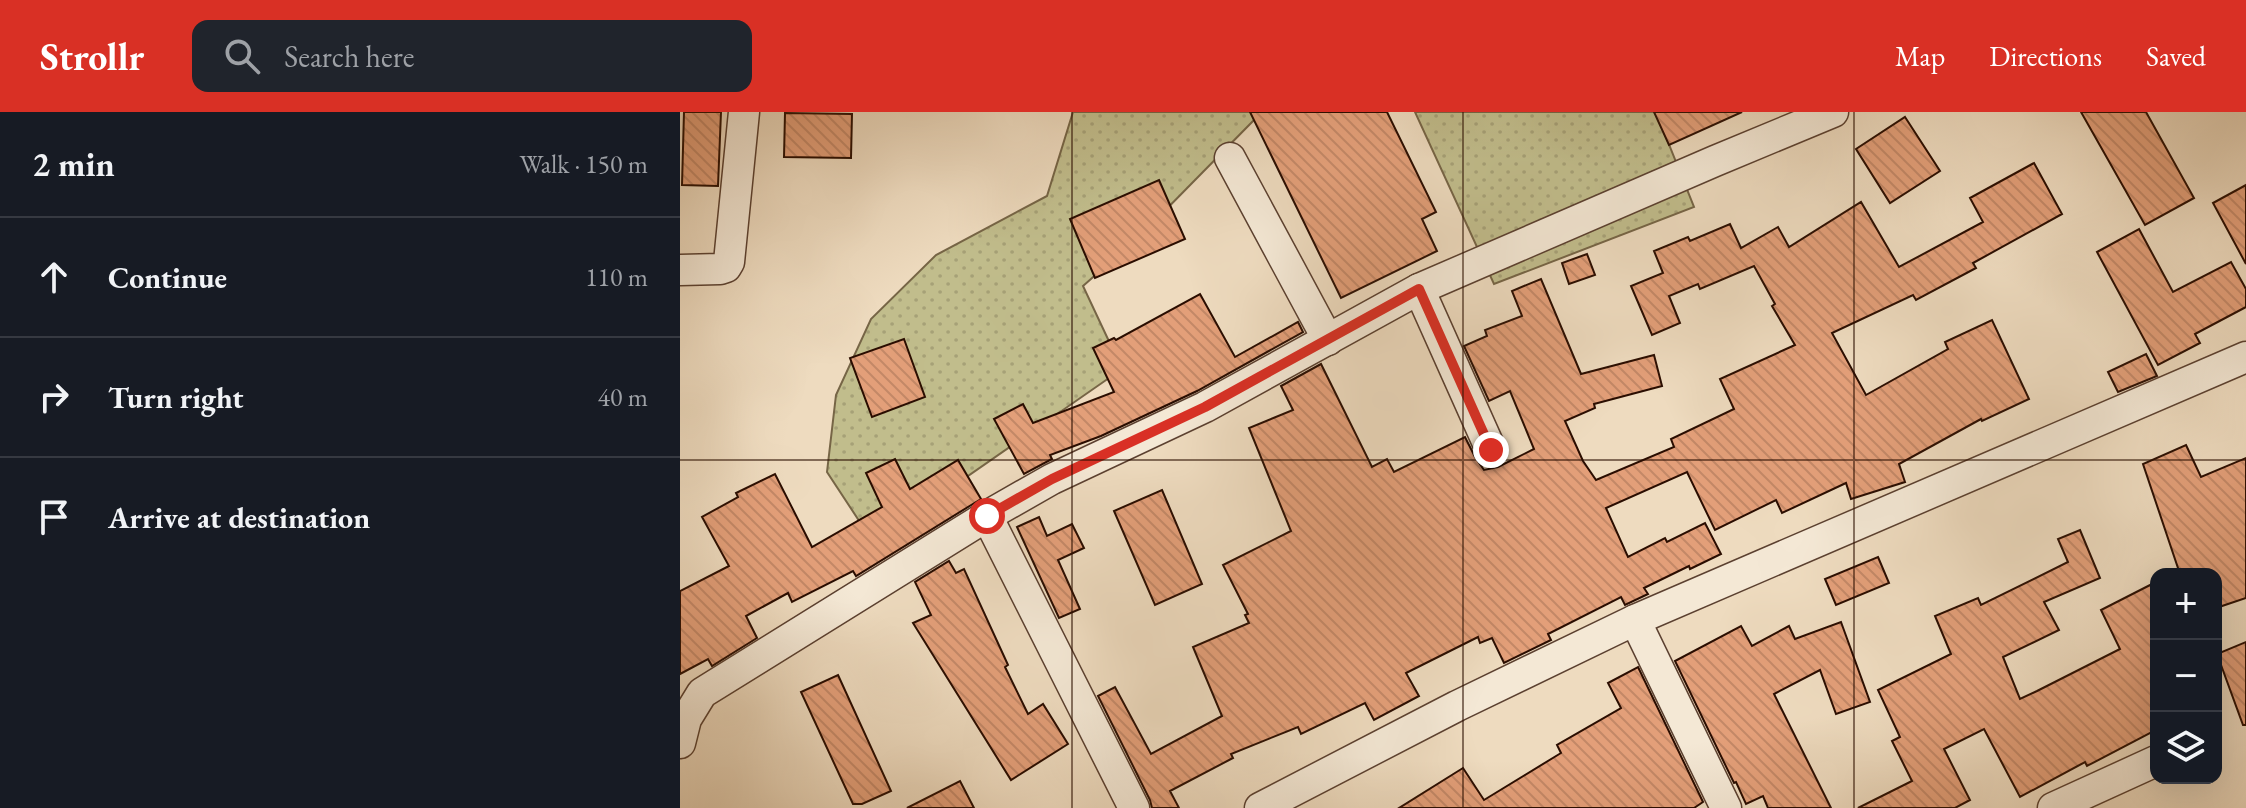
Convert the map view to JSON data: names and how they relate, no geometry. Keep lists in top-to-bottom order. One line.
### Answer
{"page":{"header":"Strollr","search":"Search here","nav":["Map","Directions","Saved"],"heading":["2 min","Walk · 150 m"],"list":[["Continue","110 m"],["Turn right","40 m"],"Arrive at destination"],"map_buttons":["+","−"]}}
